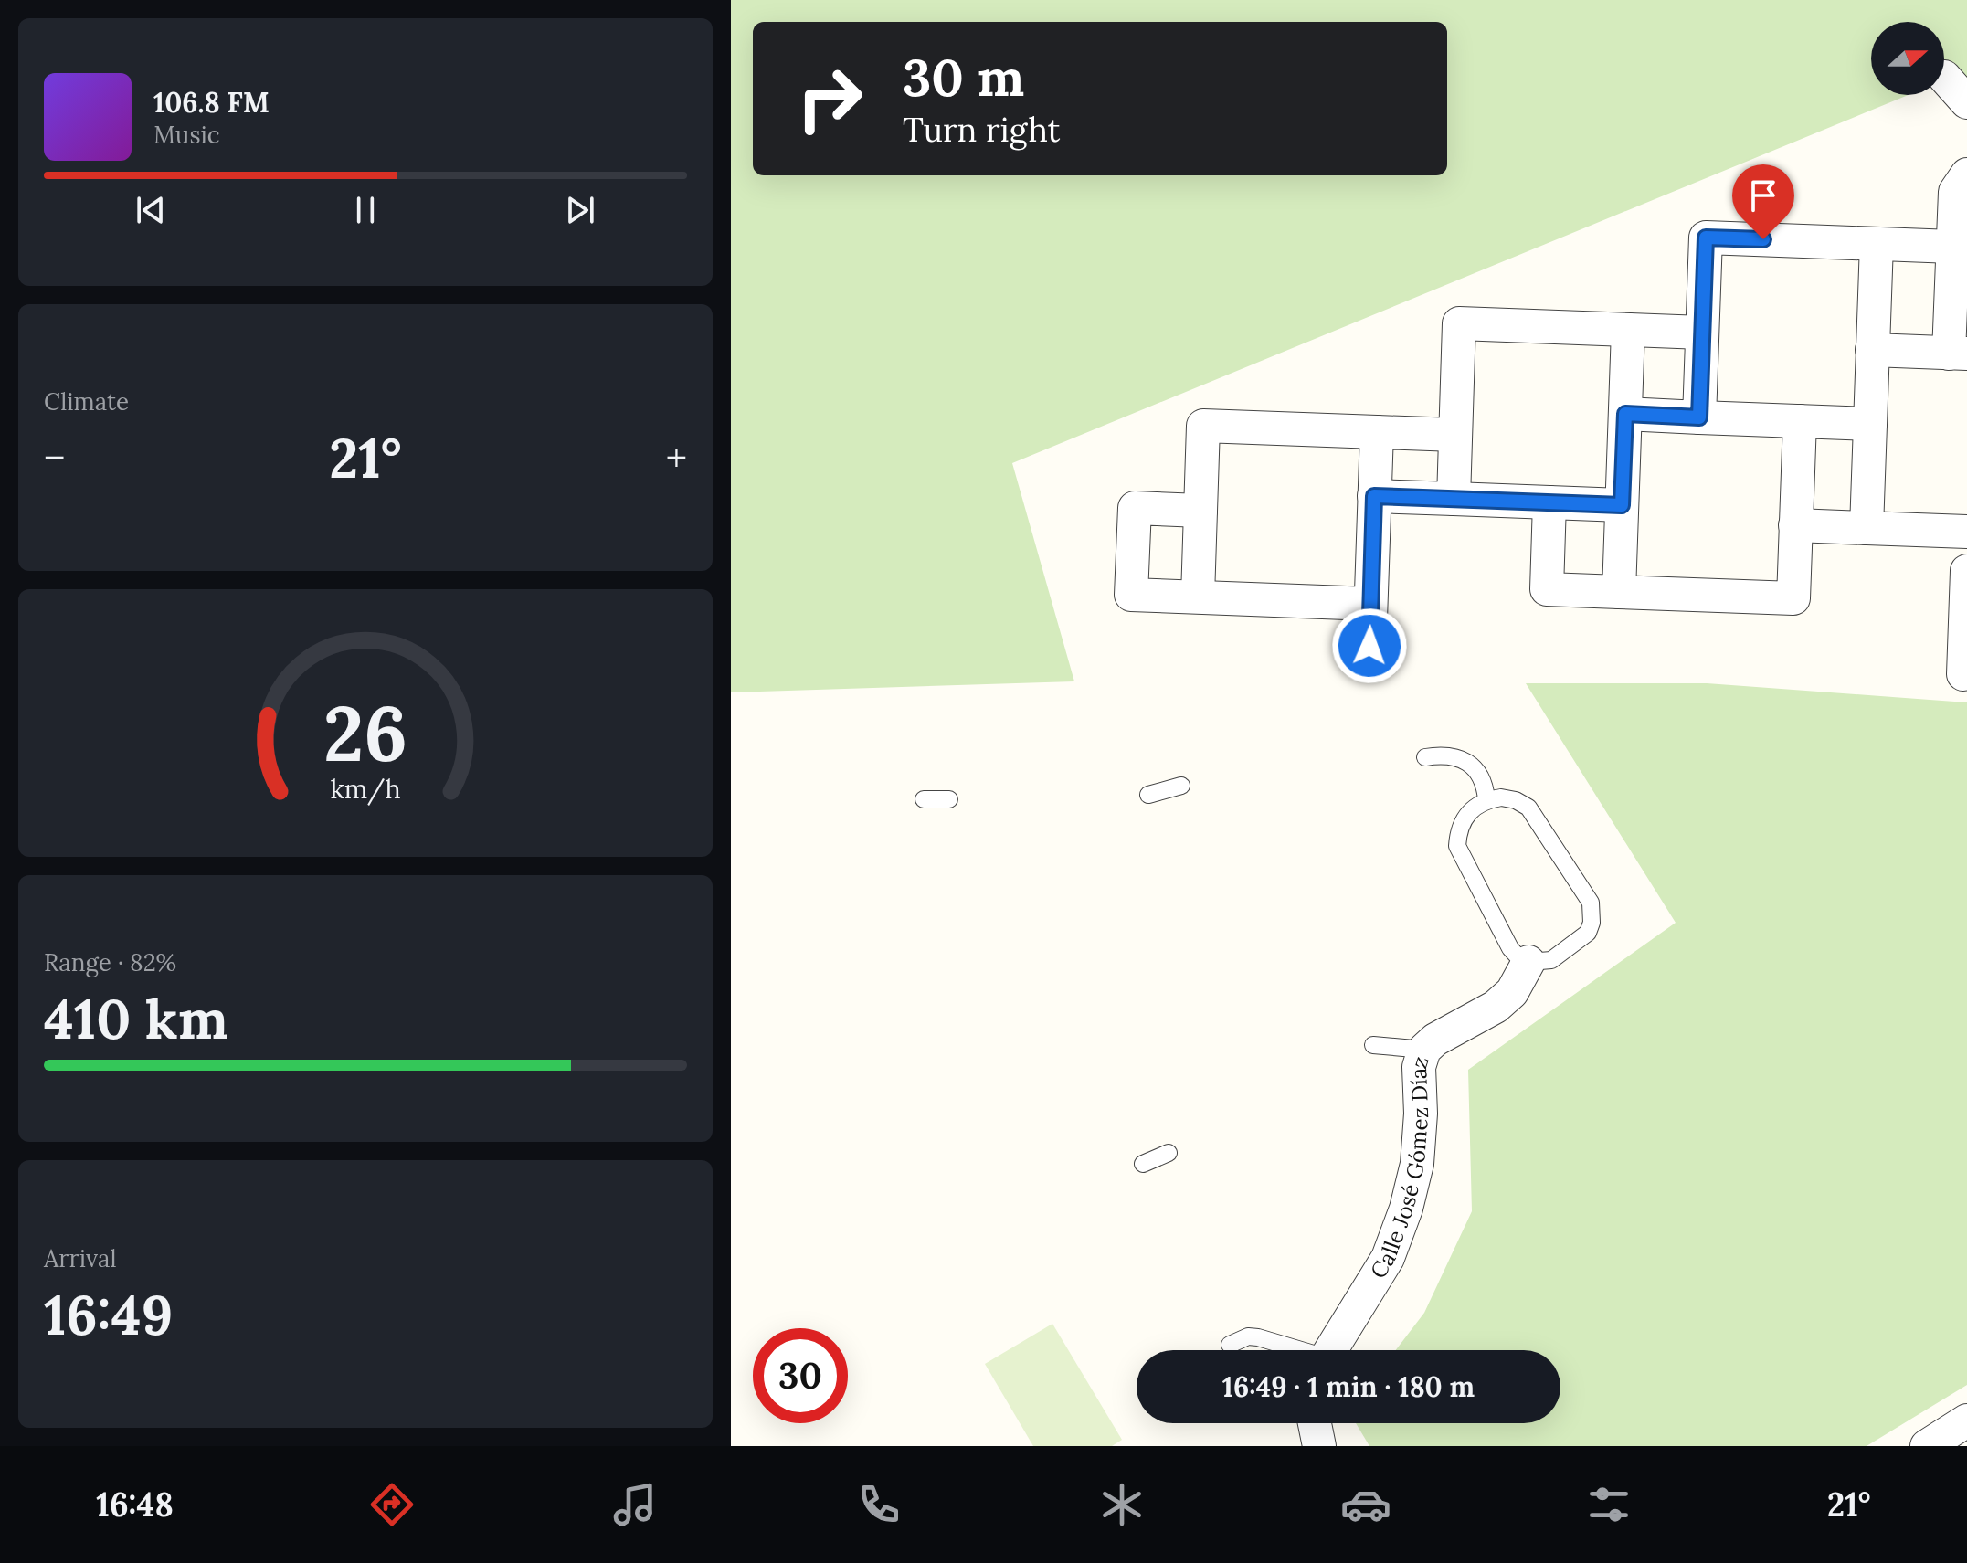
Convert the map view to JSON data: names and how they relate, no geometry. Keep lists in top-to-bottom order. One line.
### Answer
{"streets":{"street":["Calle José Gómez Díaz"]},"north":"right","page":{"turn":["30 m","Turn right"],"song":["106.8 FM","Music"],"tile":["Climate",["Range · 82%","410 km"],["Arrival","16:49"]],"heat":["−","21°","+"],"limit":"30","trip":"16:49 · 1 min · 180 m","tabs":["16:48","21°"],"gauge":["26","km/h"]}}
